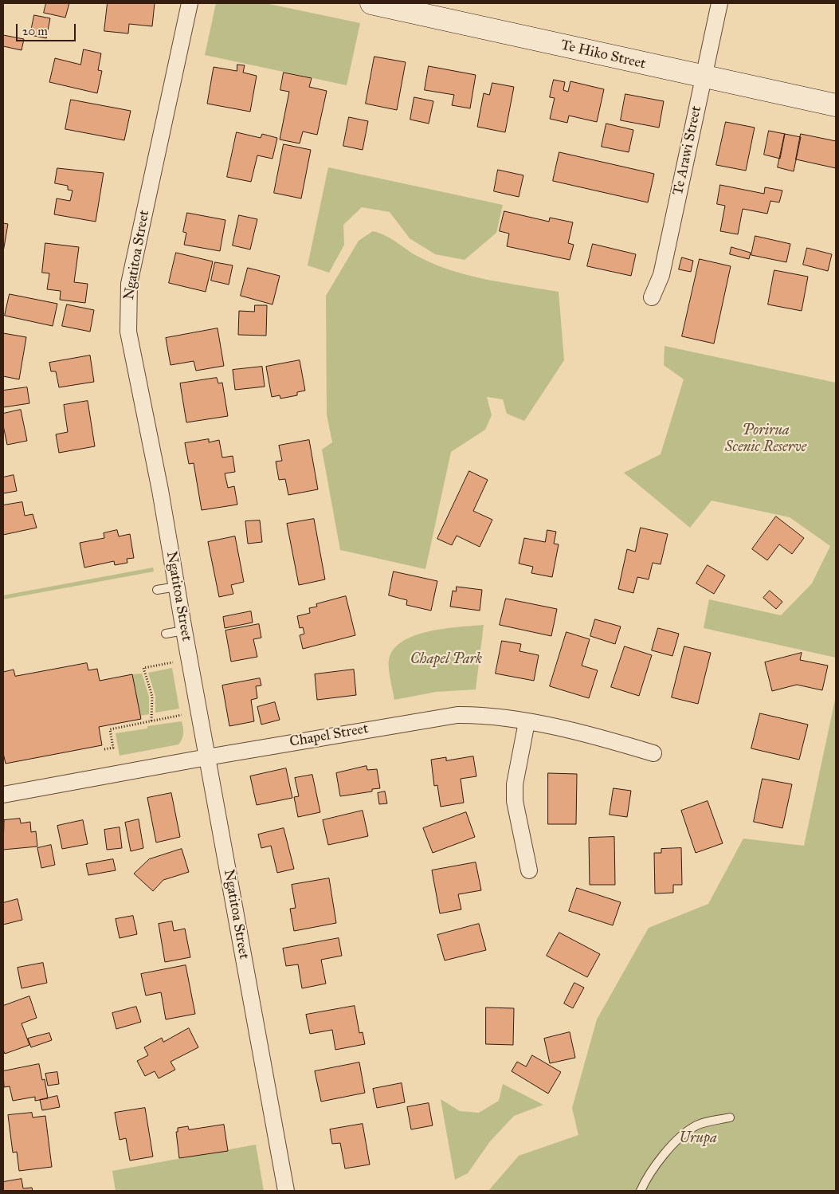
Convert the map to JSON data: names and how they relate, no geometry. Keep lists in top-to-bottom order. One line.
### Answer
{"streets":{"street":["Te Hiko Street","Te Arawi Street","Ngatitoa Street","Chapel Street"]},"crossings":[["Te Hiko Street","Te Arawi Street"],["Ngatitoa Street","Chapel Street"]],"parks":["Porirua Scenic Reserve","Chapel Park","Urupa"],"scale_bar":"20 m"}
